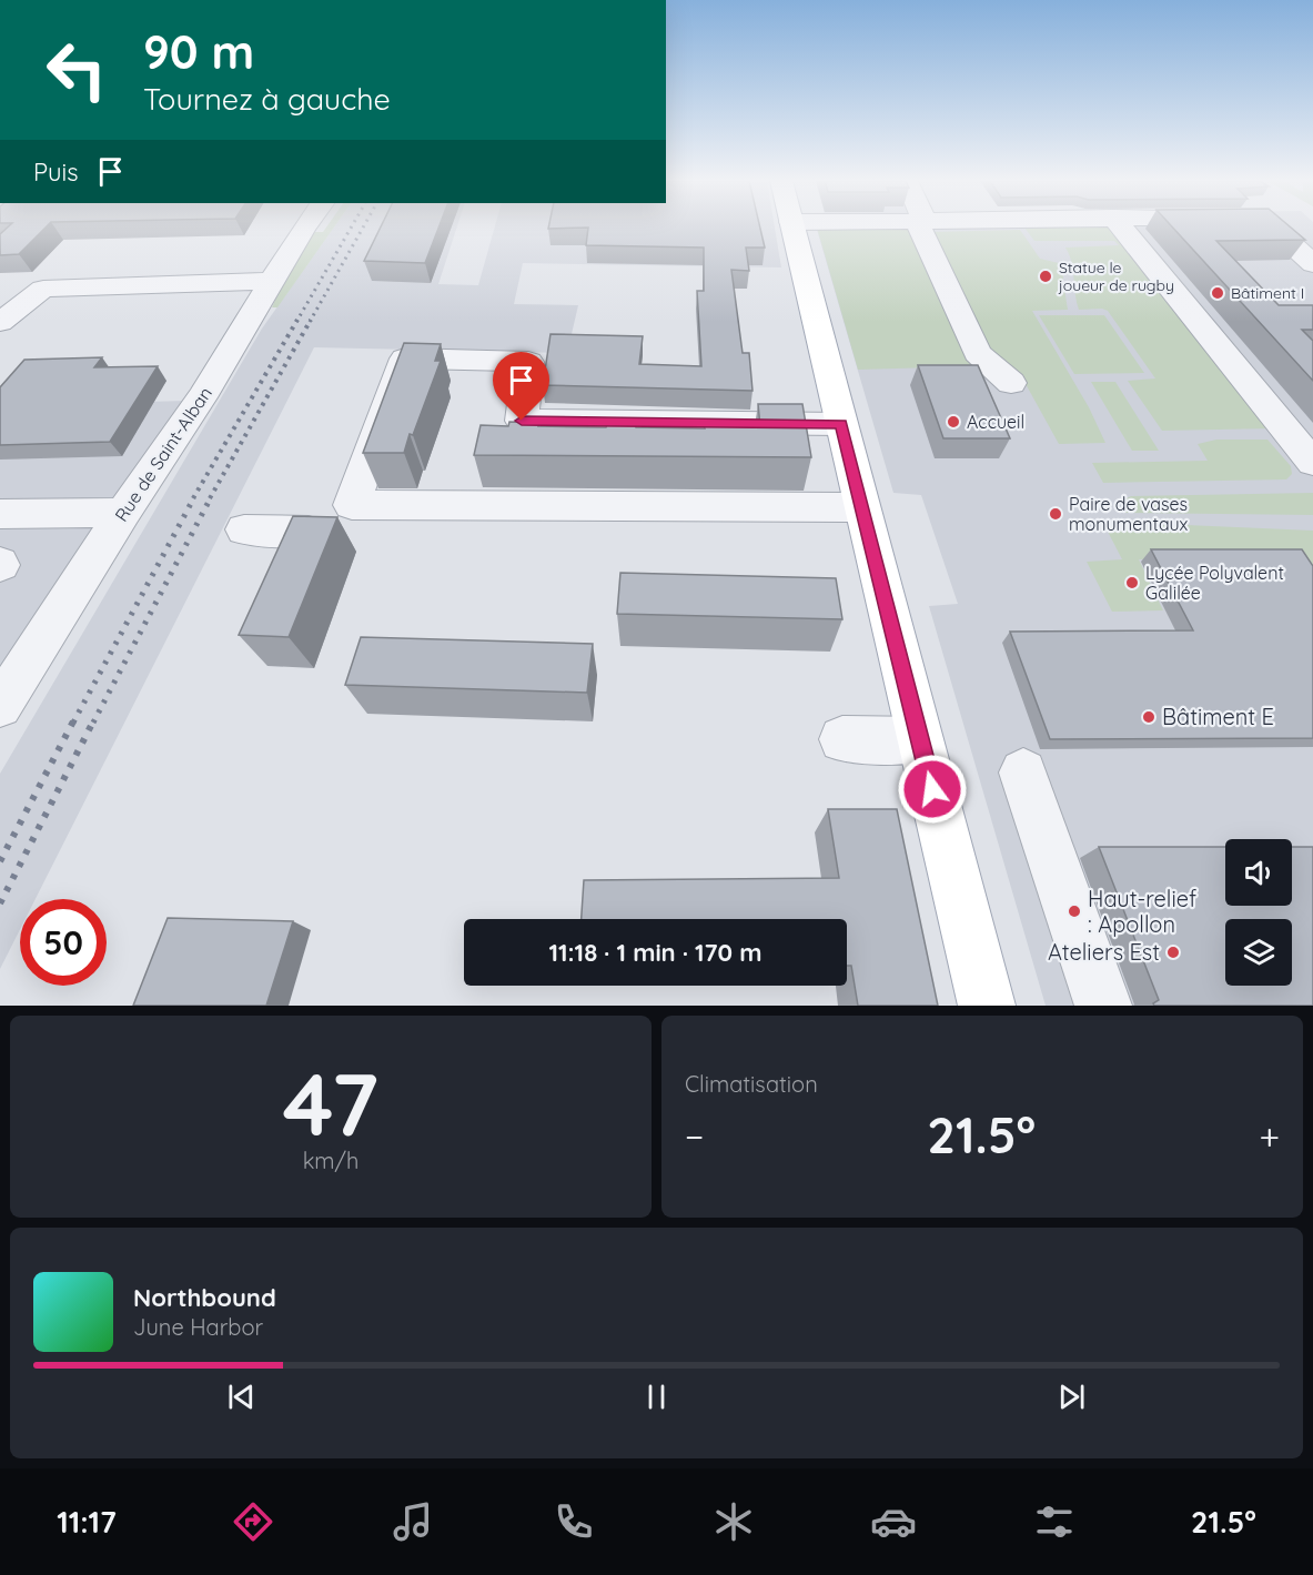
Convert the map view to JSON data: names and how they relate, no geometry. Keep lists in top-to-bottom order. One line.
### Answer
{"streets":{"street":["Rue de Saint-Alban"]},"places":["Statue le joueur de rugby","Bâtiment I","Accueil","Paire de vases monumentaux","Lycée Polyvalent Galilée","Bâtiment E","Haut-relief : Apollon","Ateliers Est"],"page":{"turn":["90 m","Tournez à gauche"],"then":"Puis","limit":"50","trip":"11:18 · 1 min · 170 m","tile":[["47","km/h"],"Climatisation"],"heat":["−","21.5°","+"],"song":["Northbound","June Harbor"],"tabs":["11:17","21.5°"]}}
